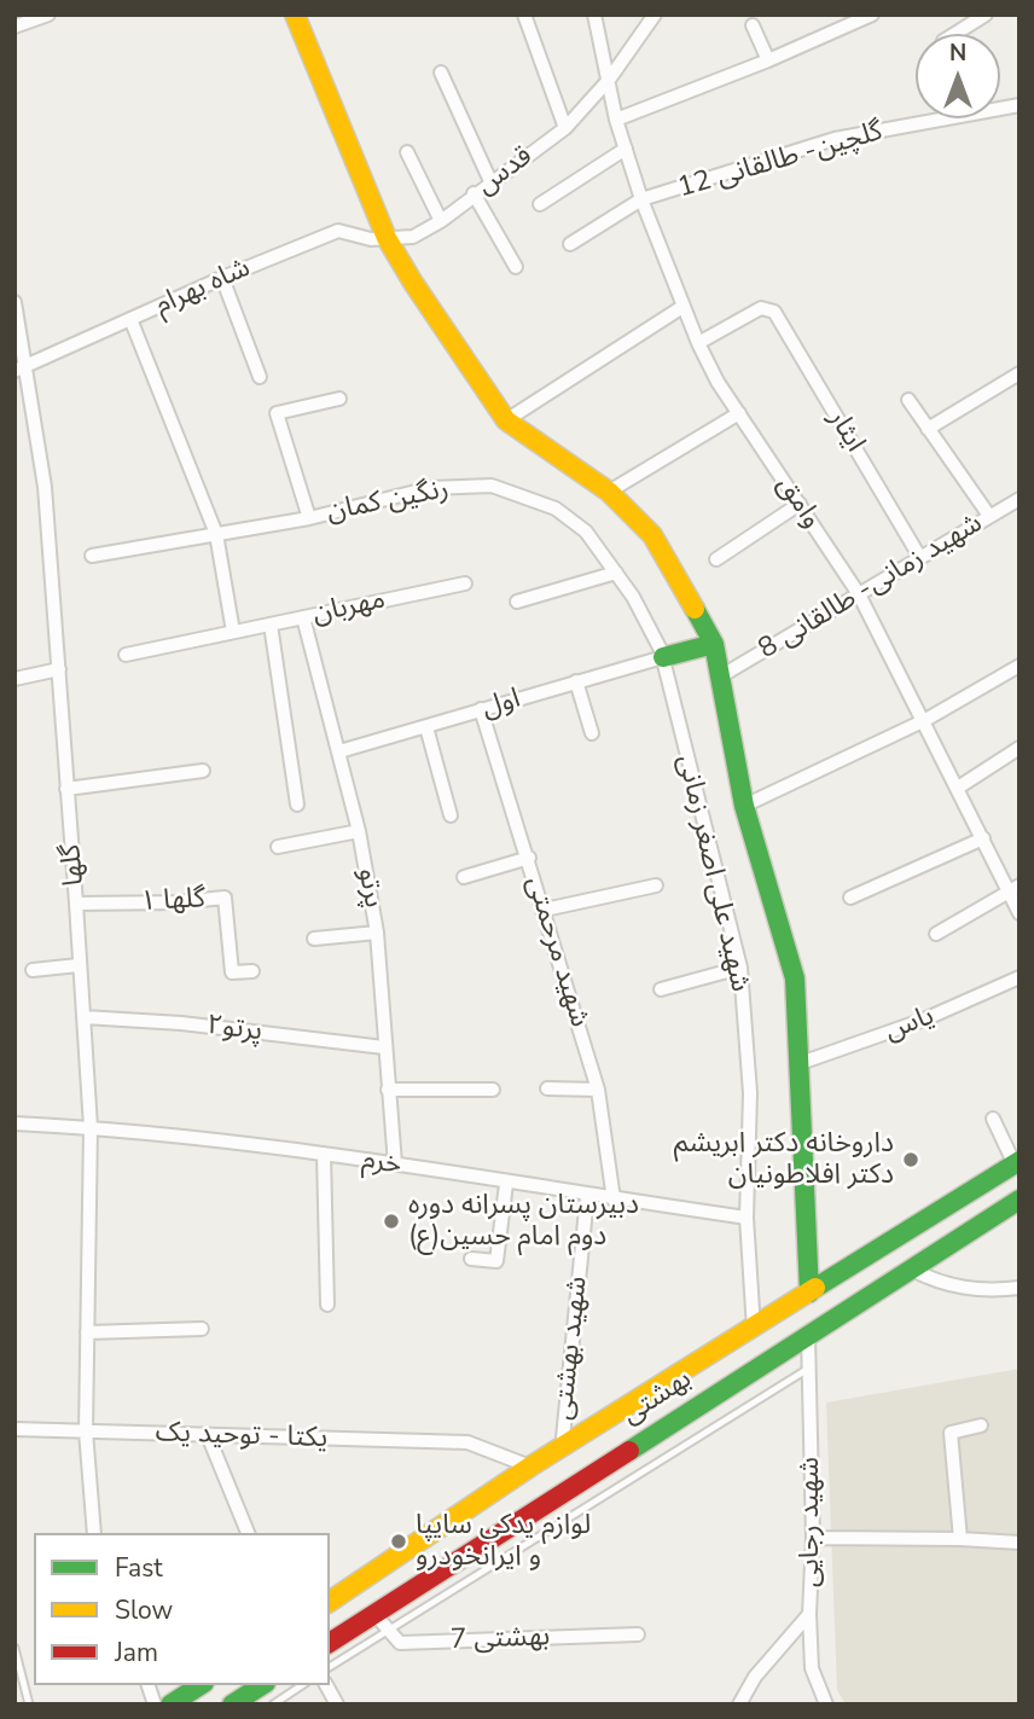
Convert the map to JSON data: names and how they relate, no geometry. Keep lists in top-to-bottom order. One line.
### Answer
{"streets":{"main road":["بهشتی"],"street":["گلچین- طالقانی 12","قدس","شاه بهرام","ایثار","رنگین کمان","وامق","شهید زمانی- طالقانی 8","مهربان","اول","گلها","شهید علی اصغر زمانی","پرتو","گلها ۱","شهید مرحمتی","یاس","پرتو۲","خرم","شهید بهشتی","یکتا - توحید یک","شهید رجایی","بهشتی 7"]},"crossings":[["گلچین- طالقانی 12","وامق"],["قدس","شاه بهرام"],["قدس","وامق"],["شاه بهرام","گلها"],["ایثار","وامق"],["ایثار","شهید زمانی- طالقانی 8"],["رنگین کمان","شهید علی اصغر زمانی"],["وامق","شهید زمانی- طالقانی 8"],["مهربان","پرتو"],["اول","شهید علی اصغر زمانی"],["اول","پرتو"],["اول","شهید مرحمتی"],["گلها","گلها ۱"],["گلها","پرتو۲"],["گلها","خرم"],["گلها","یکتا - توحید یک"],["شهید علی اصغر زمانی","خرم"],["شهید علی اصغر زمانی","بهشتی"],["پرتو","پرتو۲"],["پرتو","خرم"],["شهید مرحمتی","خرم"],["خرم","شهید بهشتی"],["شهید بهشتی","بهشتی"],["بهشتی","یکتا - توحید یک"],["بهشتی","شهید رجایی"]],"places":["داروخانه دکتر ابریشم دکتر افلاطونیان","دبیرستان پسرانه دوره دوم امام حسین(ع)","لوازم یدکی سایپا و ایرانخودرو"],"legend":["Fast","Slow","Jam"],"north":"top"}
